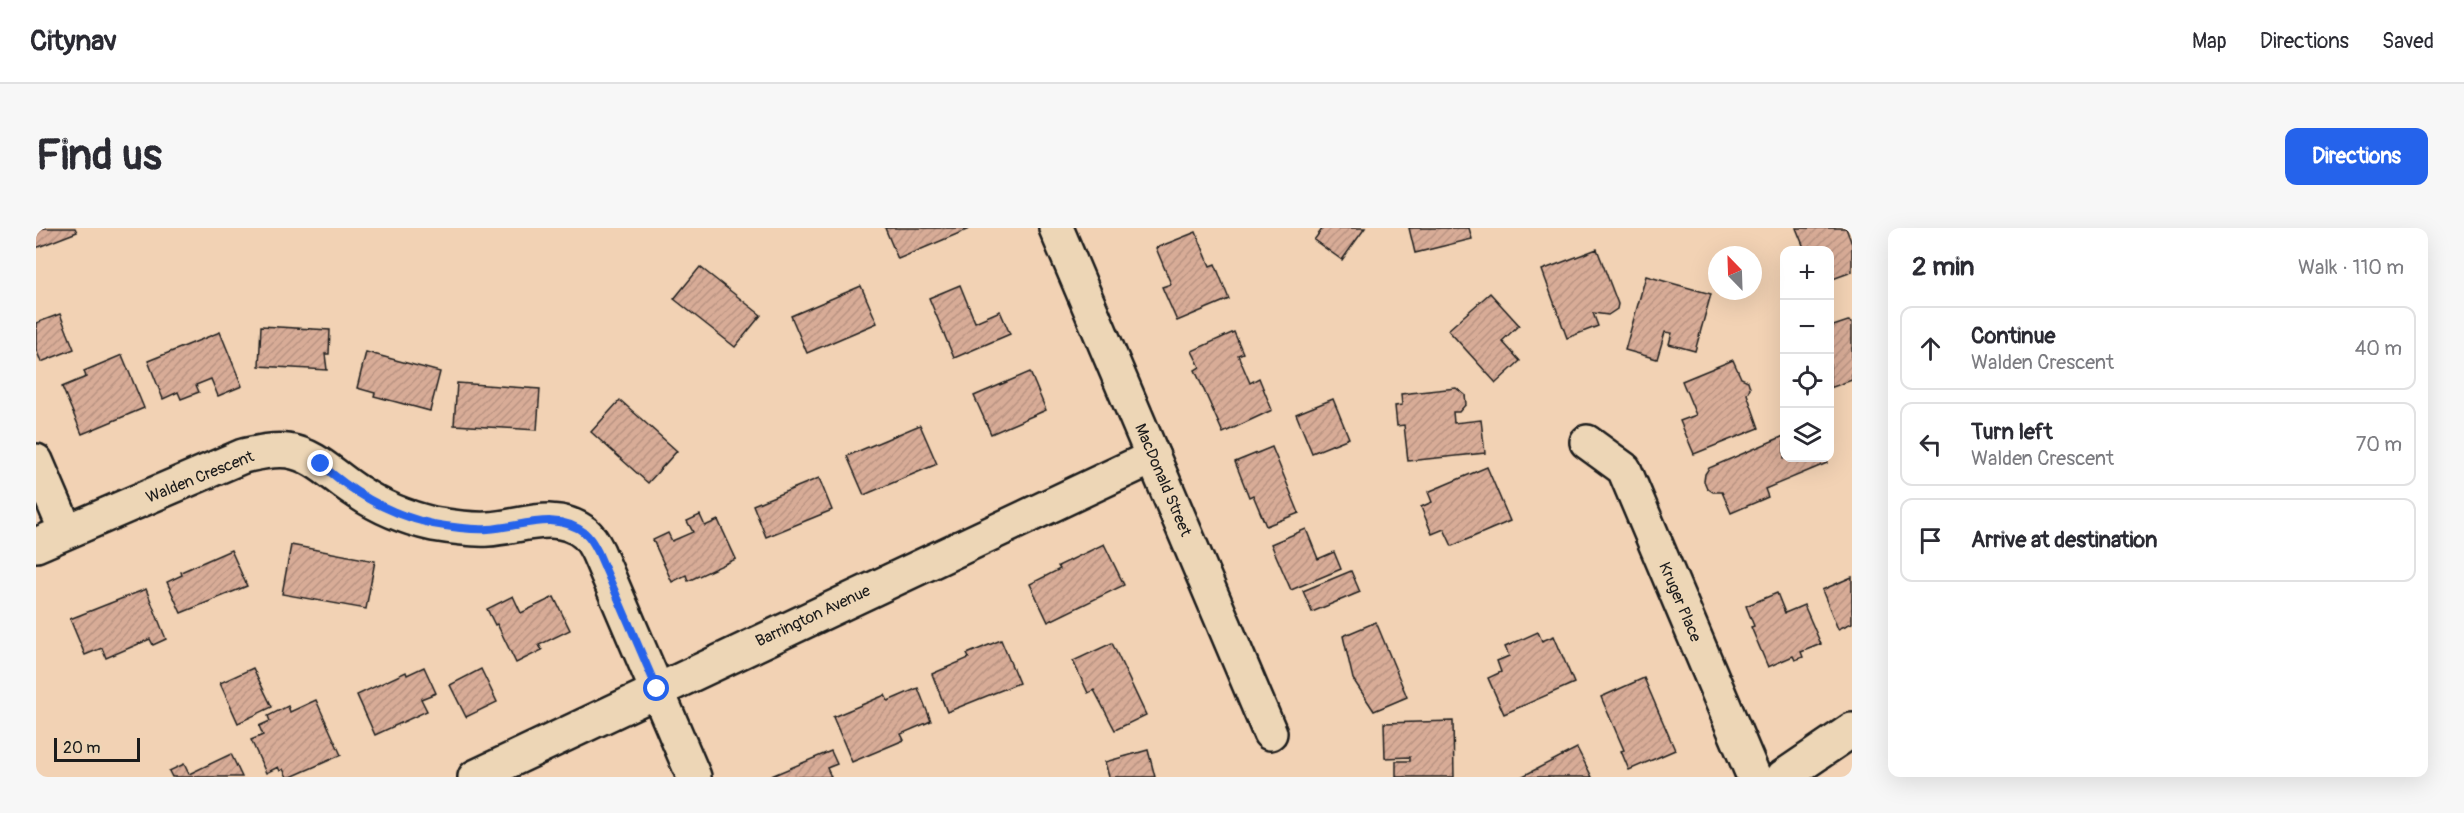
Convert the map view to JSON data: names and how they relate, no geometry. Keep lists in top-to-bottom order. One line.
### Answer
{"streets":{"street":["Walden Crescent","MacDonald Street","Kruger Place","Barrington Avenue"]},"crossings":[["Walden Crescent","Barrington Avenue"],["MacDonald Street","Barrington Avenue"]],"scale_bar":"20 m","north":"top left","page":{"header":"Citynav","nav":["Map","Directions","Saved"],"buttons":"Directions","title":"Find us","heading":["2 min","Walk · 110 m"],"map_buttons":["+","−"],"list":[["Continue","Walden Crescent","40 m"],["Turn left","Walden Crescent","70 m"],"Arrive at destination"],"scale":"20 m"}}
